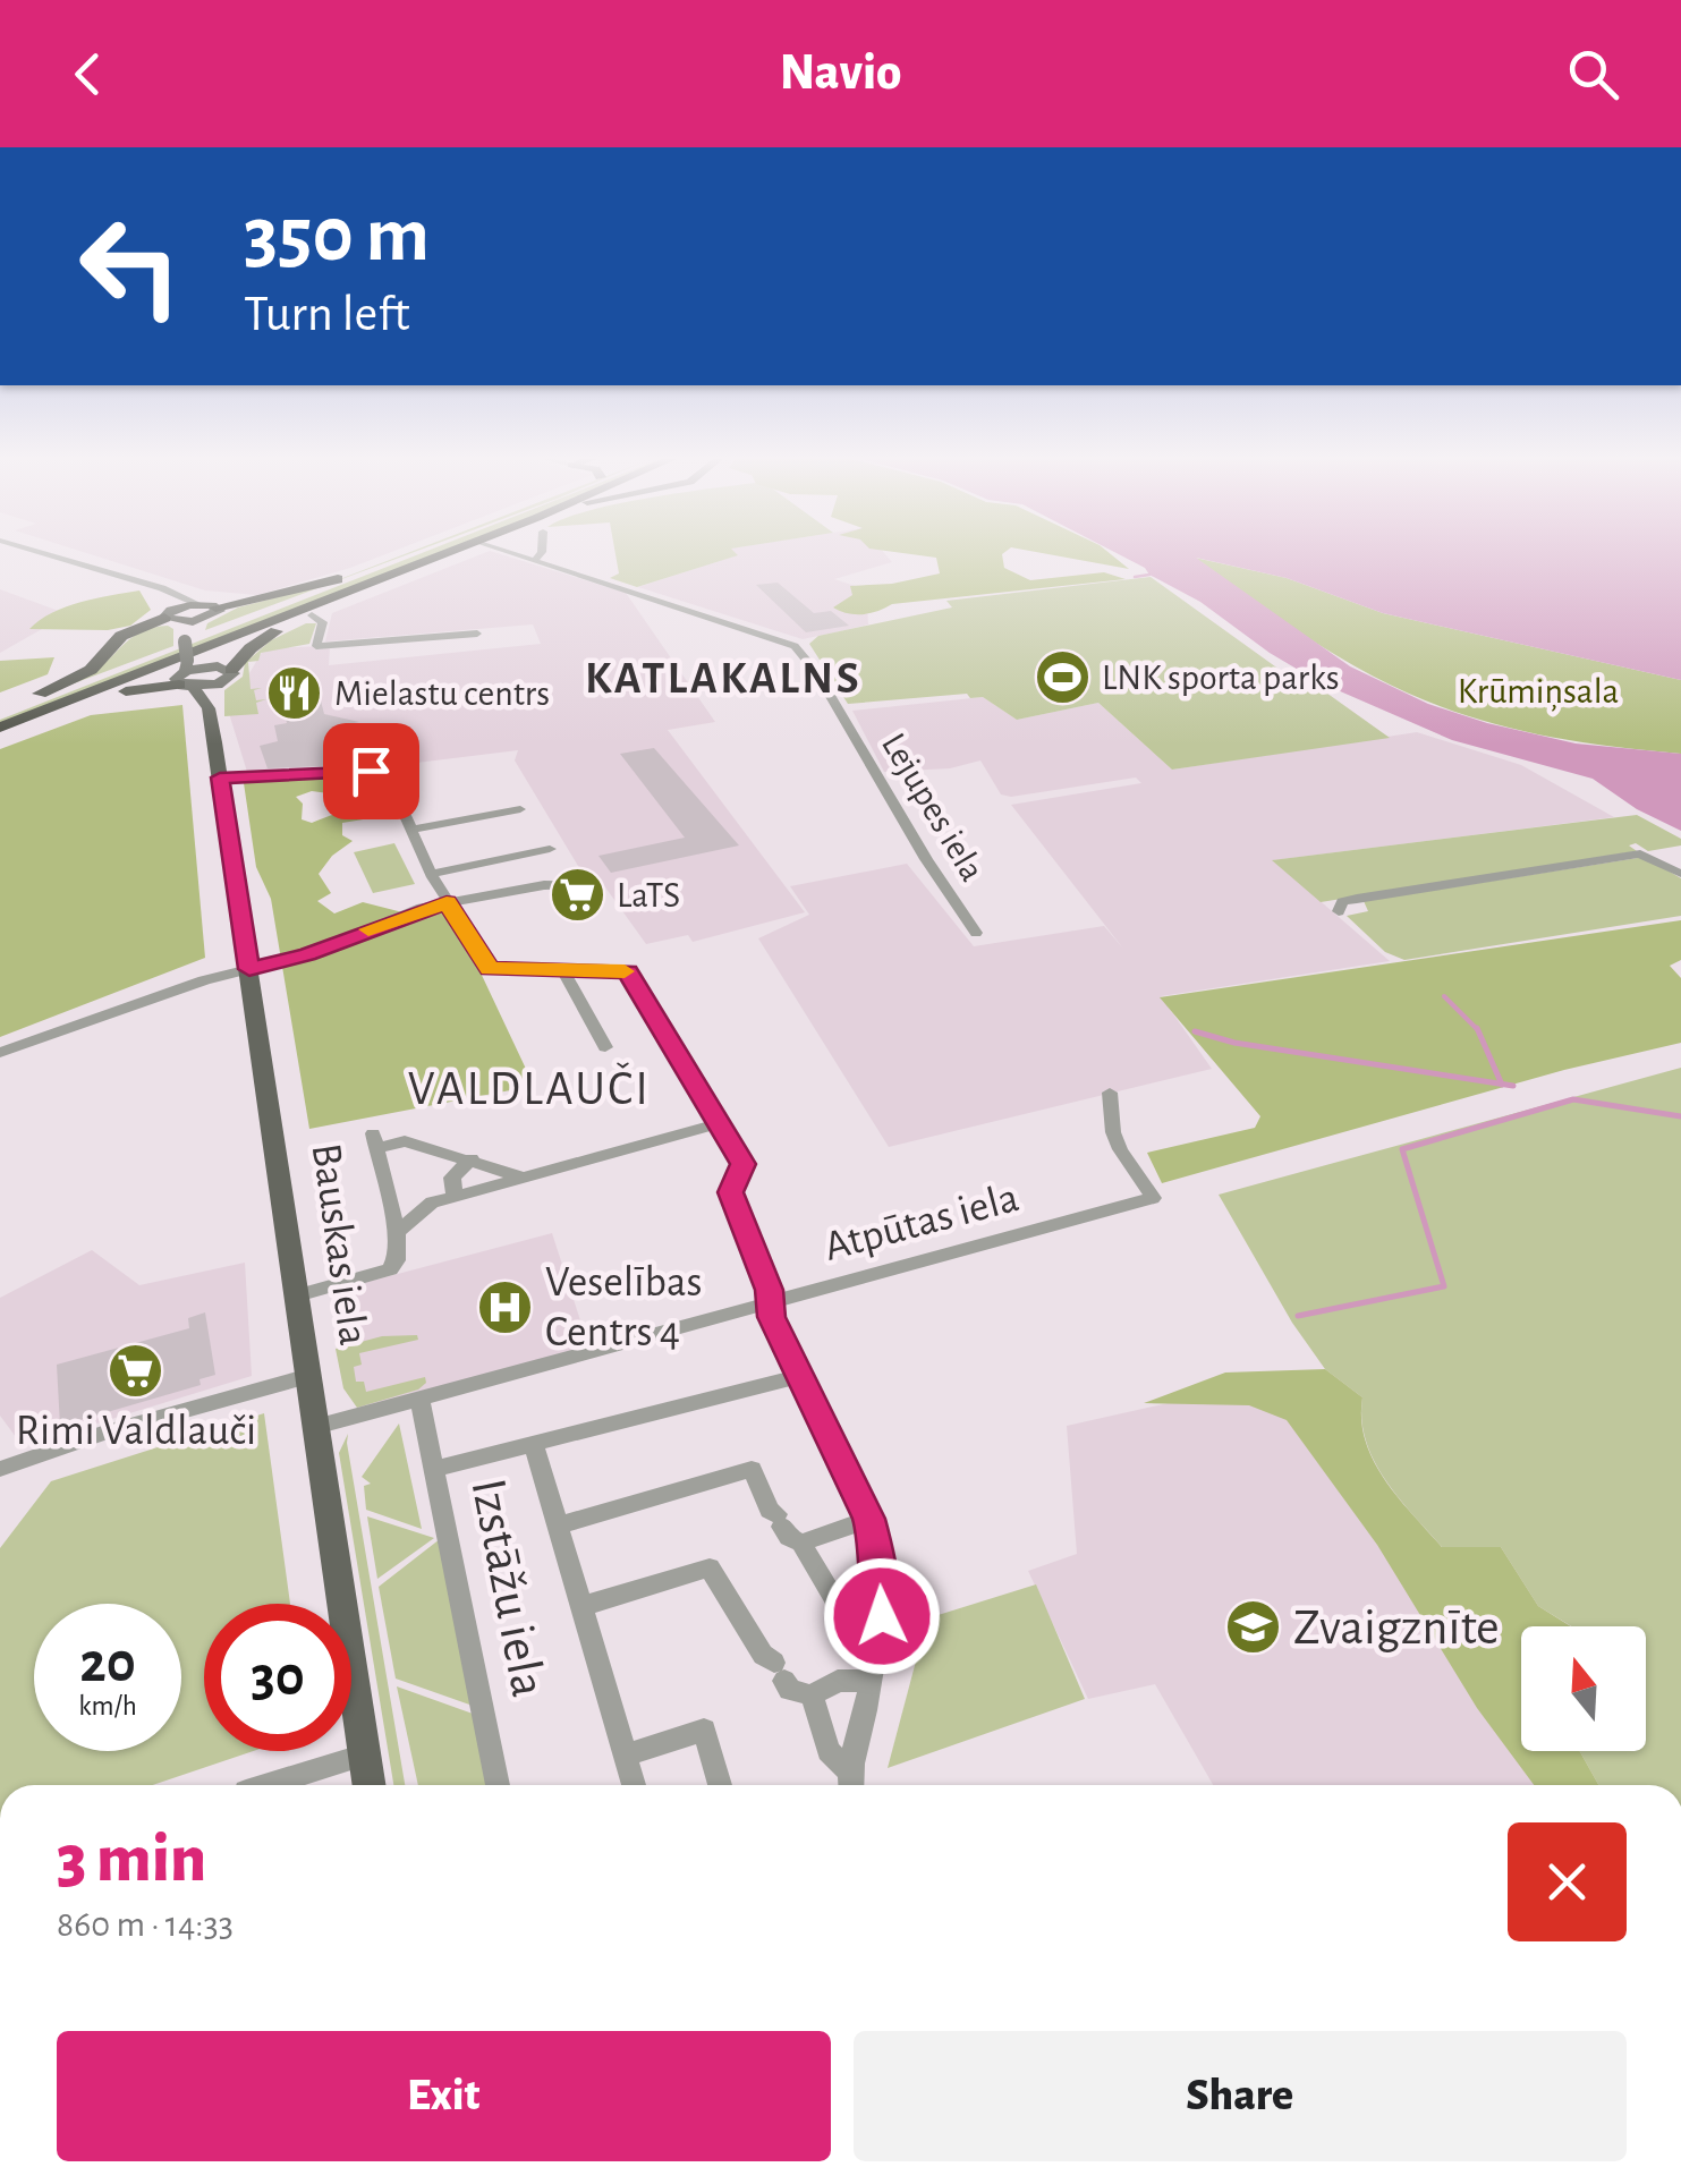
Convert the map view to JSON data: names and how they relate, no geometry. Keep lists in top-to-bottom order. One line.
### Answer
{"streets":{"main road":["Bauskas iela"],"street":["Lejupes iela","Atpūtas iela","Izstāžu iela"]},"crossings":[["Atpūtas iela","Bauskas iela"],["Atpūtas iela","Izstāžu iela"]],"districts":["KATLAKALNS","VALDLAUČI"],"parks":["Krūmiņsala"],"places":{"sports":["LNK sporta parks"],"restaurant":["Mielastu centrs"],"supermarket":["LaTS","Rimi Valdlauči"],"hospital":["Veselības Centrs 4"],"school or university":["Zvaigznīte"]},"north":"top","page":{"header":"Navio","turn":["350 m","Turn left"],"speed":"20 km/h","limit":"30","heading":["3 min","860 m · 14:33"],"buttons":["Exit","Share"]}}
